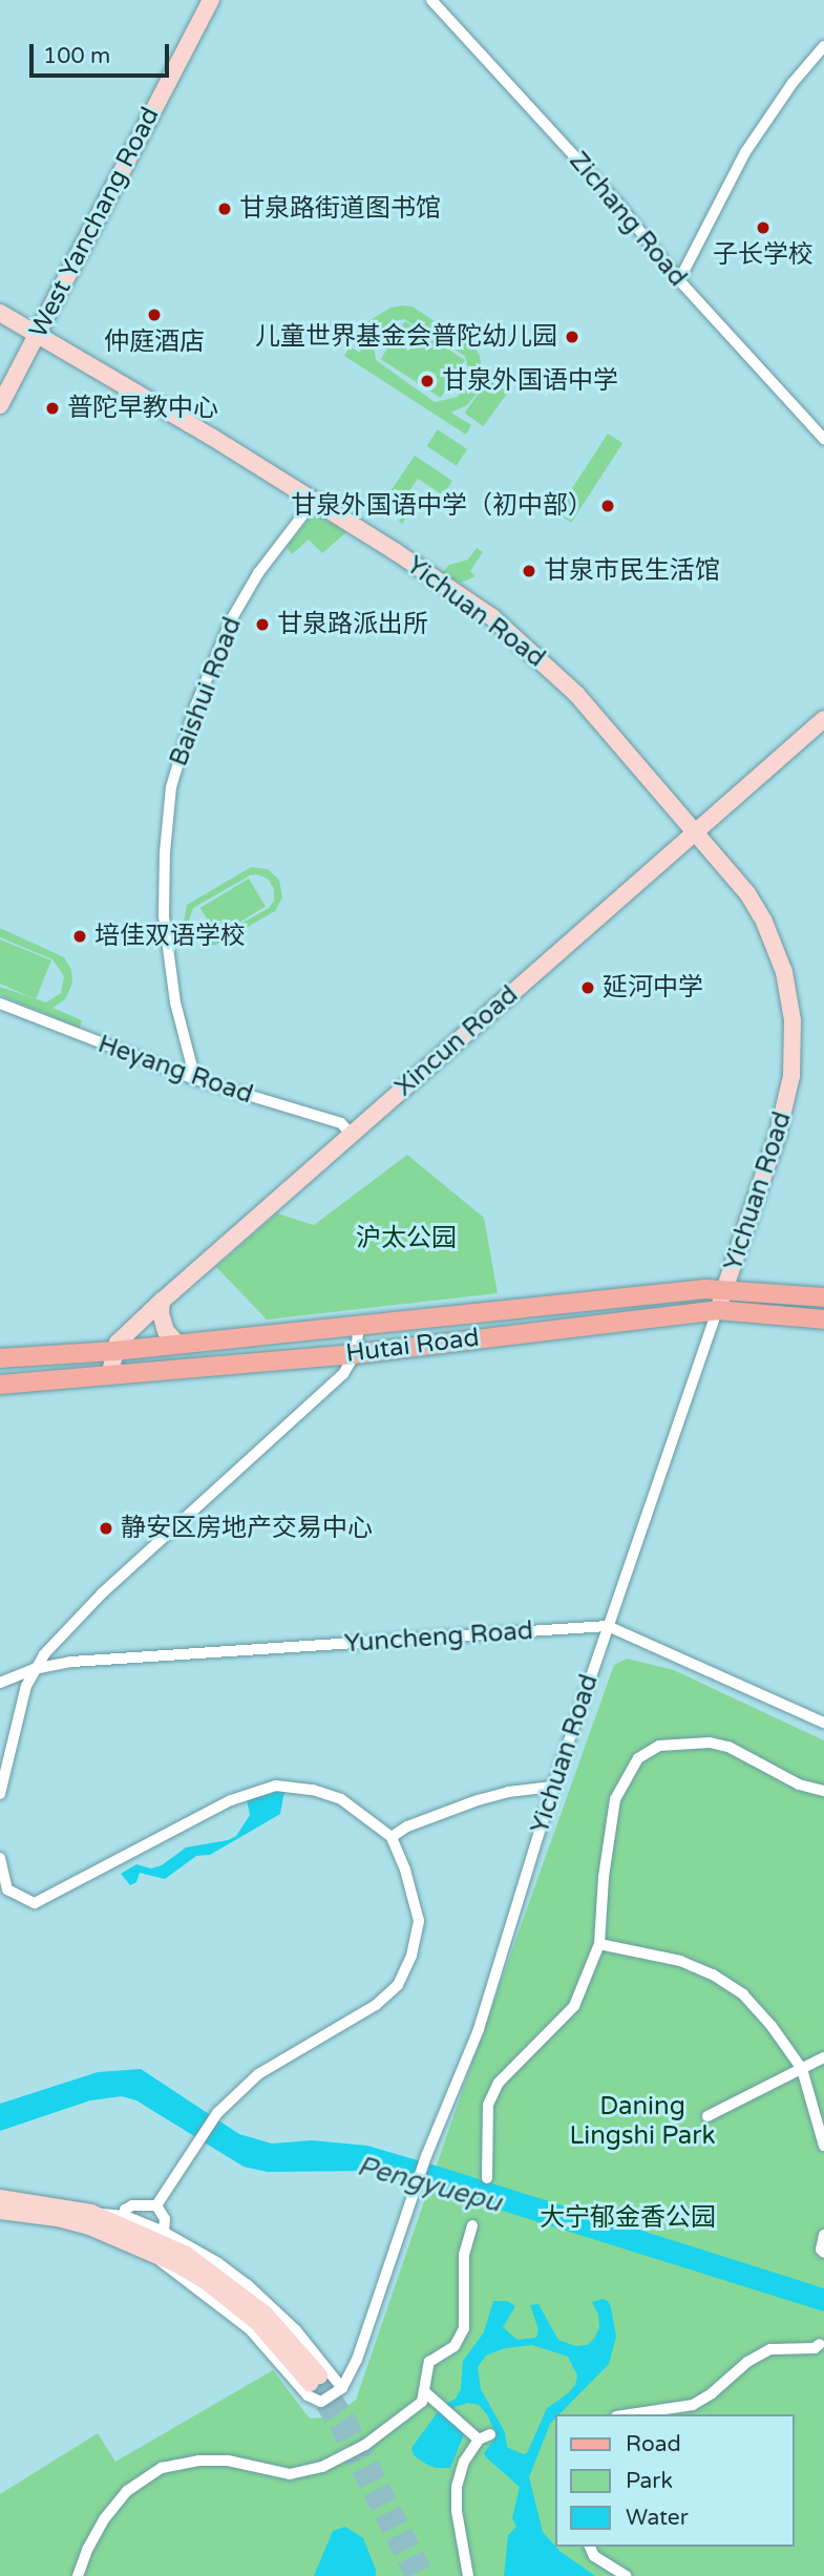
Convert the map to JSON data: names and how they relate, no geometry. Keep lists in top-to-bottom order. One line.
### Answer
{"streets":{"main road":["Hutai Road"],"street":["Zichang Road","West Yanchang Road","Yichuan Road","Baishui Road","Xincun Road","Heyang Road","Yuncheng Road"]},"crossings":[["West Yanchang Road","Yichuan Road"],["Yichuan Road","Baishui Road"],["Yichuan Road","Xincun Road"],["Yichuan Road","Hutai Road"],["Yichuan Road","Yuncheng Road"],["Baishui Road","Heyang Road"],["Xincun Road","Heyang Road"],["Xincun Road","Hutai Road"]],"water":["Pengyuepu"],"parks":["沪太公园","Daning Lingshi Park","大宁郁金香公园"],"places":["甘泉路街道图书馆","子长学校","仲庭酒店","儿童世界基金会普陀幼儿园","甘泉外国语中学","普陀早教中心","甘泉外国语中学（初中部）","甘泉市民生活馆","甘泉路派出所","培佳双语学校","延河中学","静安区房地产交易中心"],"legend":["Road","Park","Water"],"scale_bar":"100 m"}
